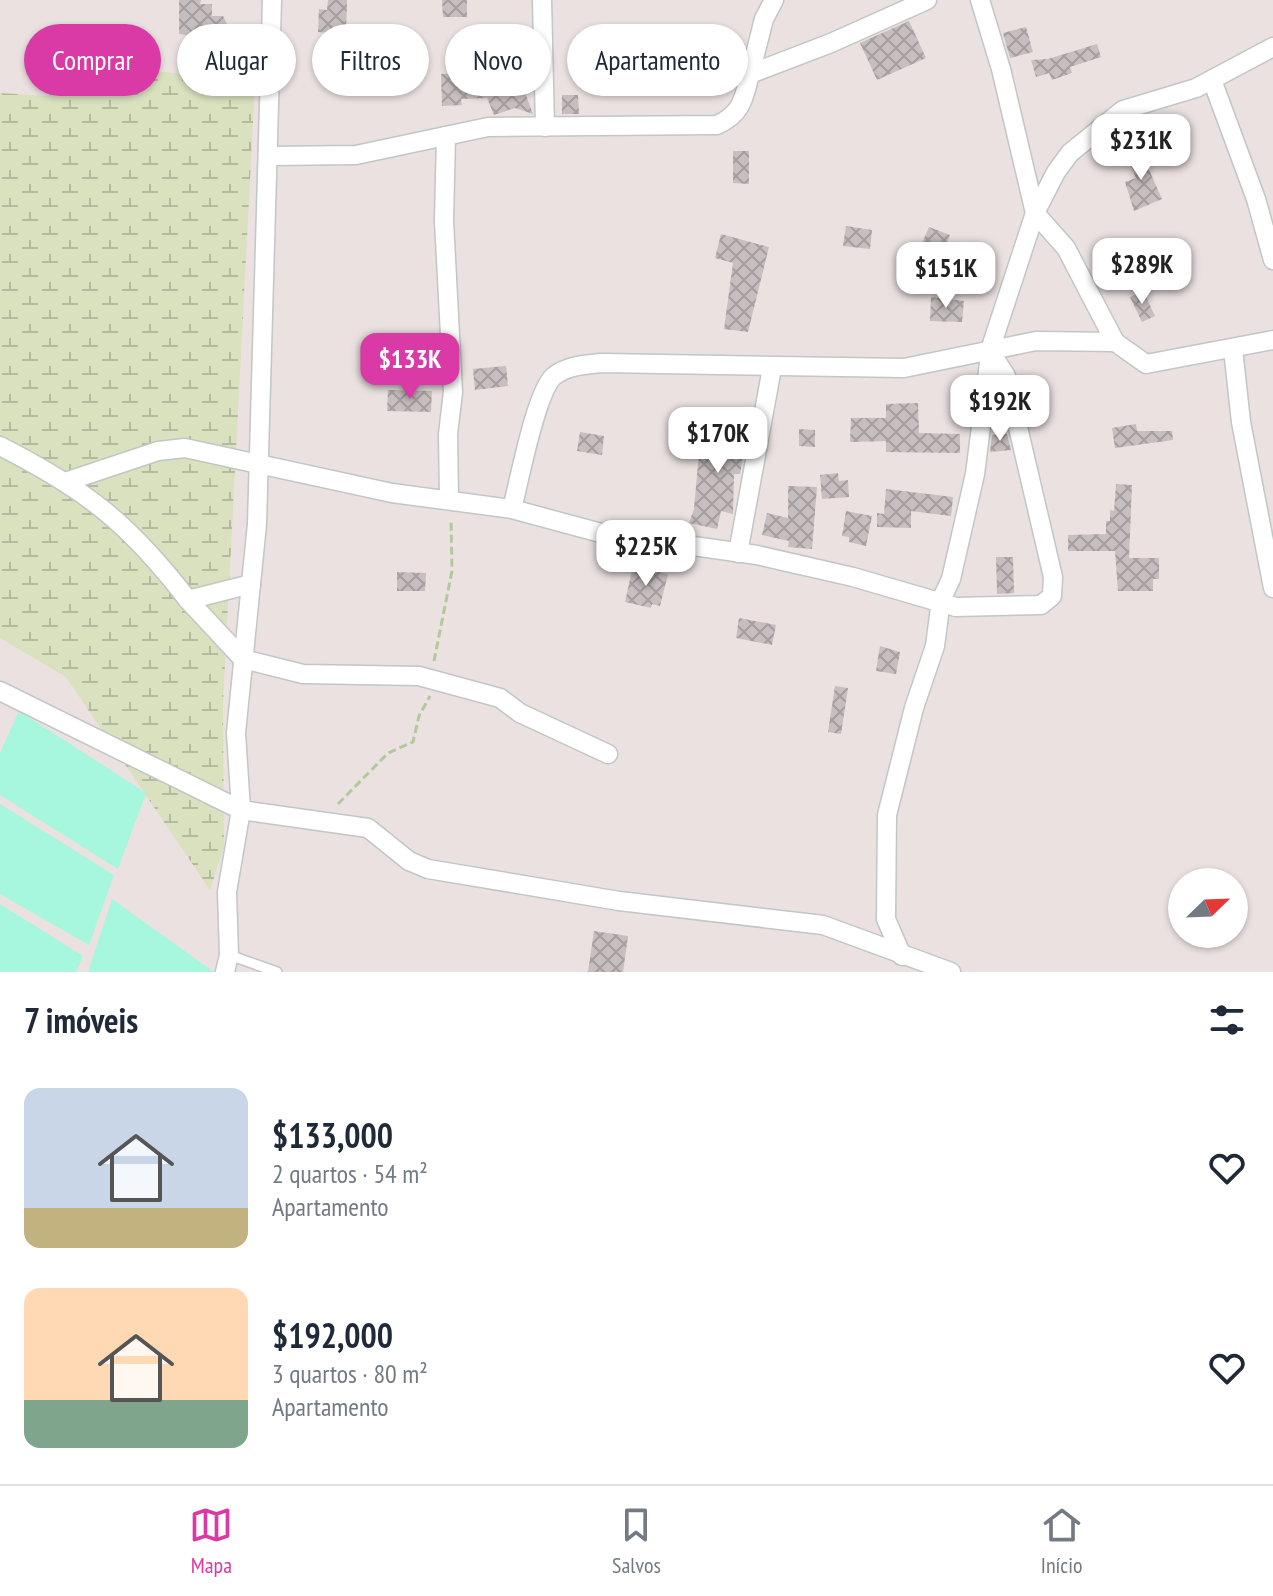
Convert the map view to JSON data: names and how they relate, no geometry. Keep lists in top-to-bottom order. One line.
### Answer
{"north":"top right","page":{"chip":["Comprar","Alugar","Filtros","Novo","Apartamento"],"price":["$231K","$289K","$151K","$133K","$192K","$170K","$225K"],"heading":"7 imóveis","list":[{"name":"$133,000","note":"2 quartos · 54 m² · Apartamento"},{"name":"$192,000","note":"3 quartos · 80 m² · Apartamento"}],"tabs":["Mapa","Salvos","Início"]}}
